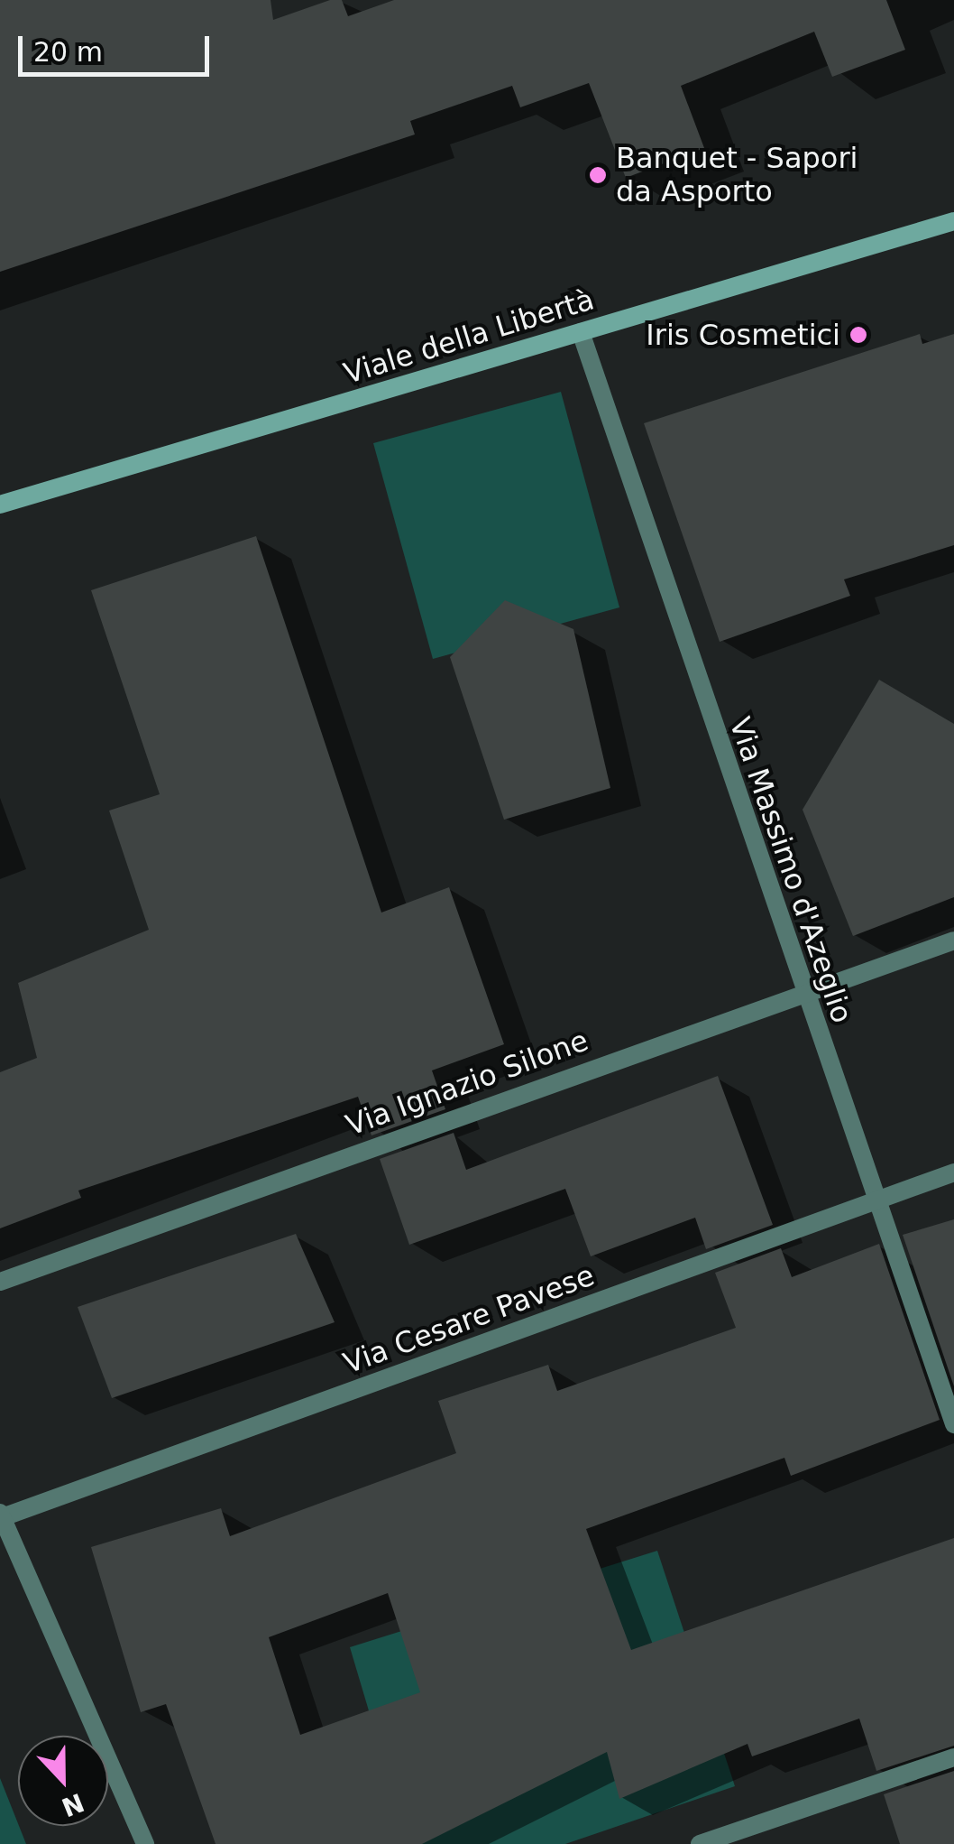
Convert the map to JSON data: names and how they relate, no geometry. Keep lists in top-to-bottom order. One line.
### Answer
{"streets":{"main road":["Viale della Libertà"],"street":["Via Massimo d'Azeglio","Via Ignazio Silone","Via Cesare Pavese"]},"crossings":[["Viale della Libertà","Via Massimo d'Azeglio"],["Via Massimo d'Azeglio","Via Ignazio Silone"],["Via Massimo d'Azeglio","Via Cesare Pavese"]],"places":["Banquet - Sapori da Asporto","Iris Cosmetici"],"scale_bar":"20 m","north":"bottom"}
